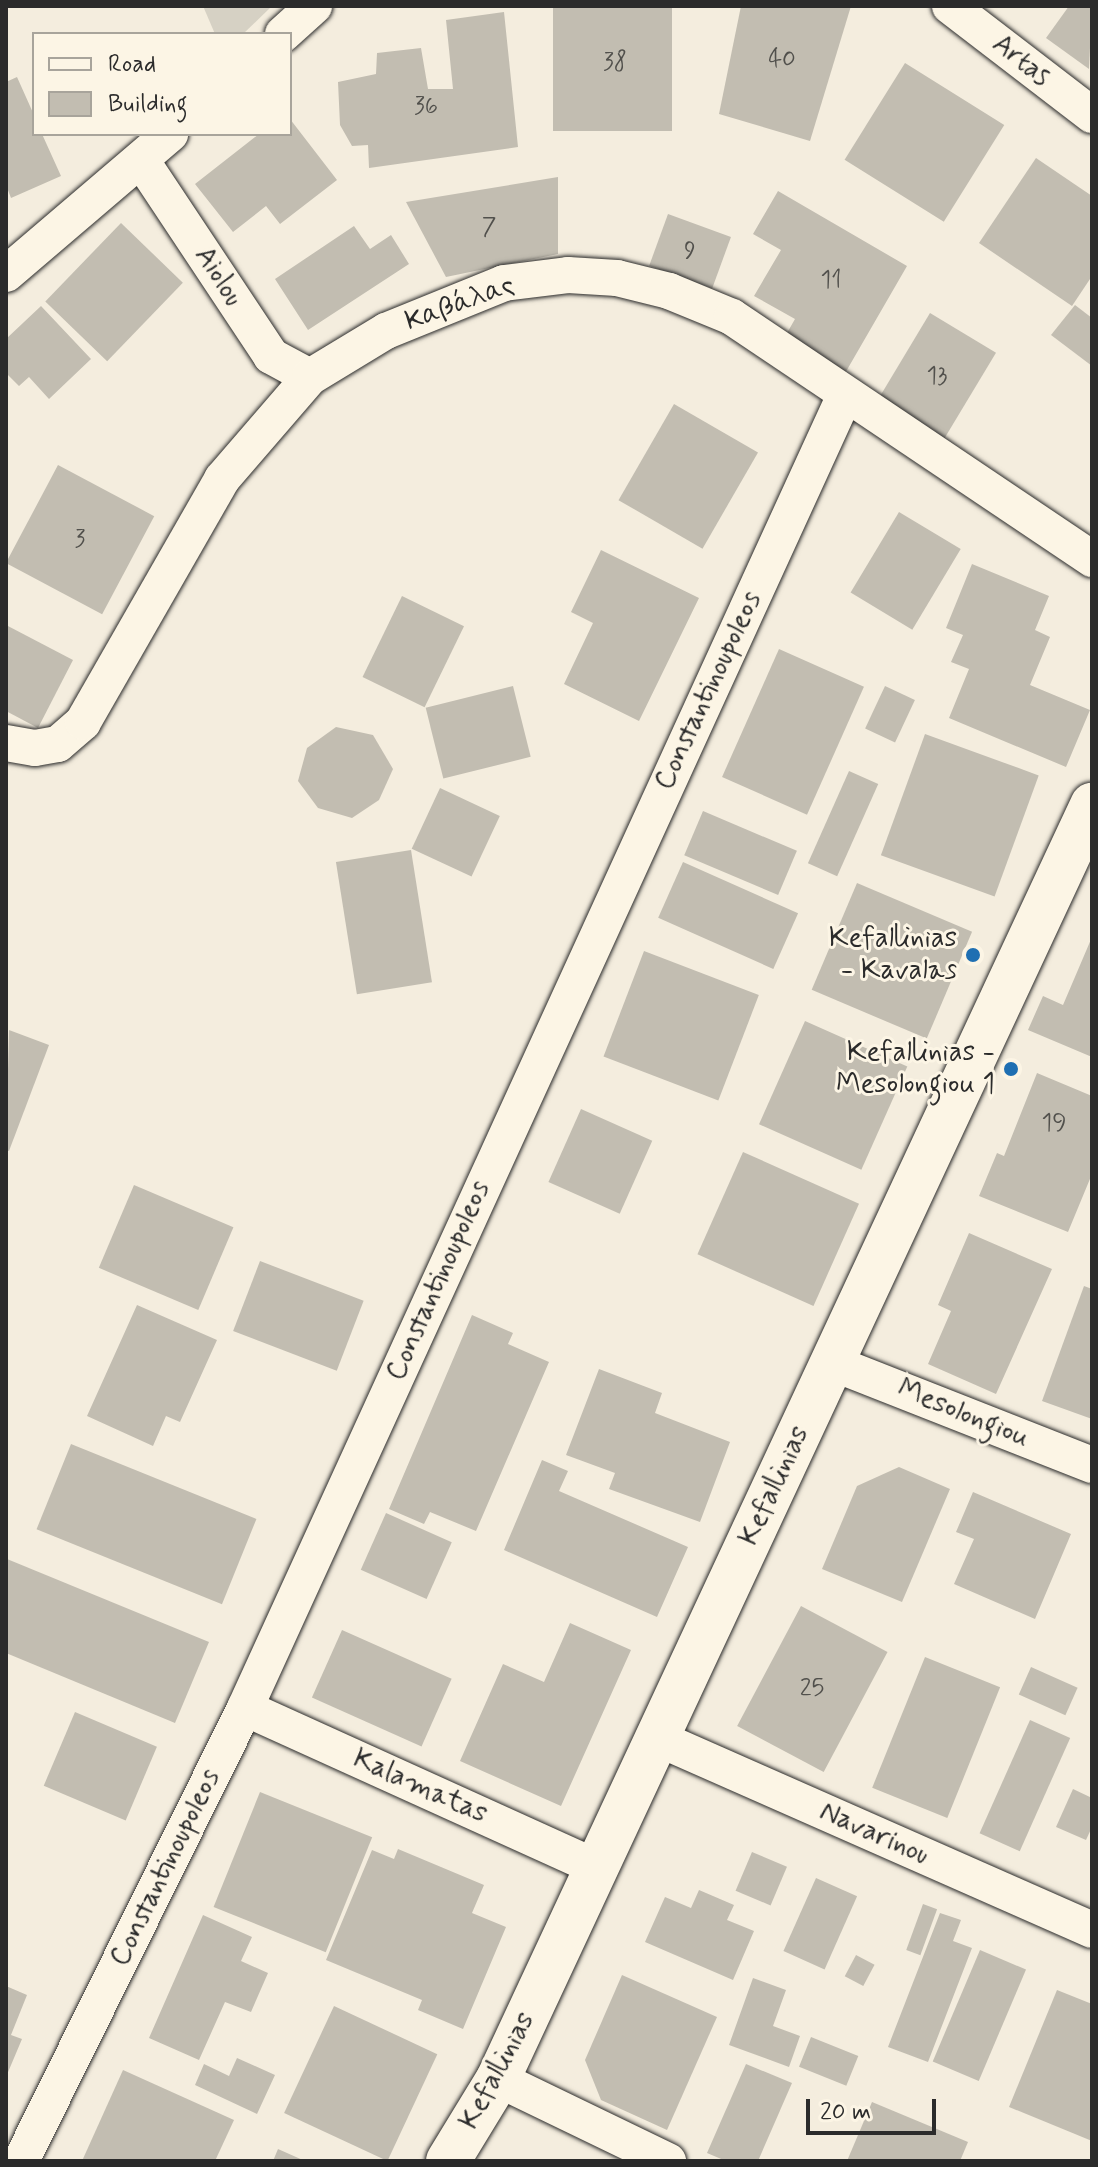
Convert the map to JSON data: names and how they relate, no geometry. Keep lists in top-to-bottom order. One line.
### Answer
{"streets":{"street":["Artas","Aiolou","Καβάλας","Constantinoupoleos","Mesolongiou","Kefallinias","Kalamatas","Navarinou"]},"crossings":[["Aiolou","Καβάλας"],["Καβάλας","Constantinoupoleos"],["Constantinoupoleos","Kalamatas"],["Mesolongiou","Kefallinias"],["Kefallinias","Kalamatas"],["Kefallinias","Navarinou"]],"places":["Kefallinias - Kavalas","Kefallinias - Mesolongiou 1"],"house_numbers":["40","38","36","7","9","11","13","3","19","25"],"legend":["Road","Building"],"scale_bar":"20 m"}
